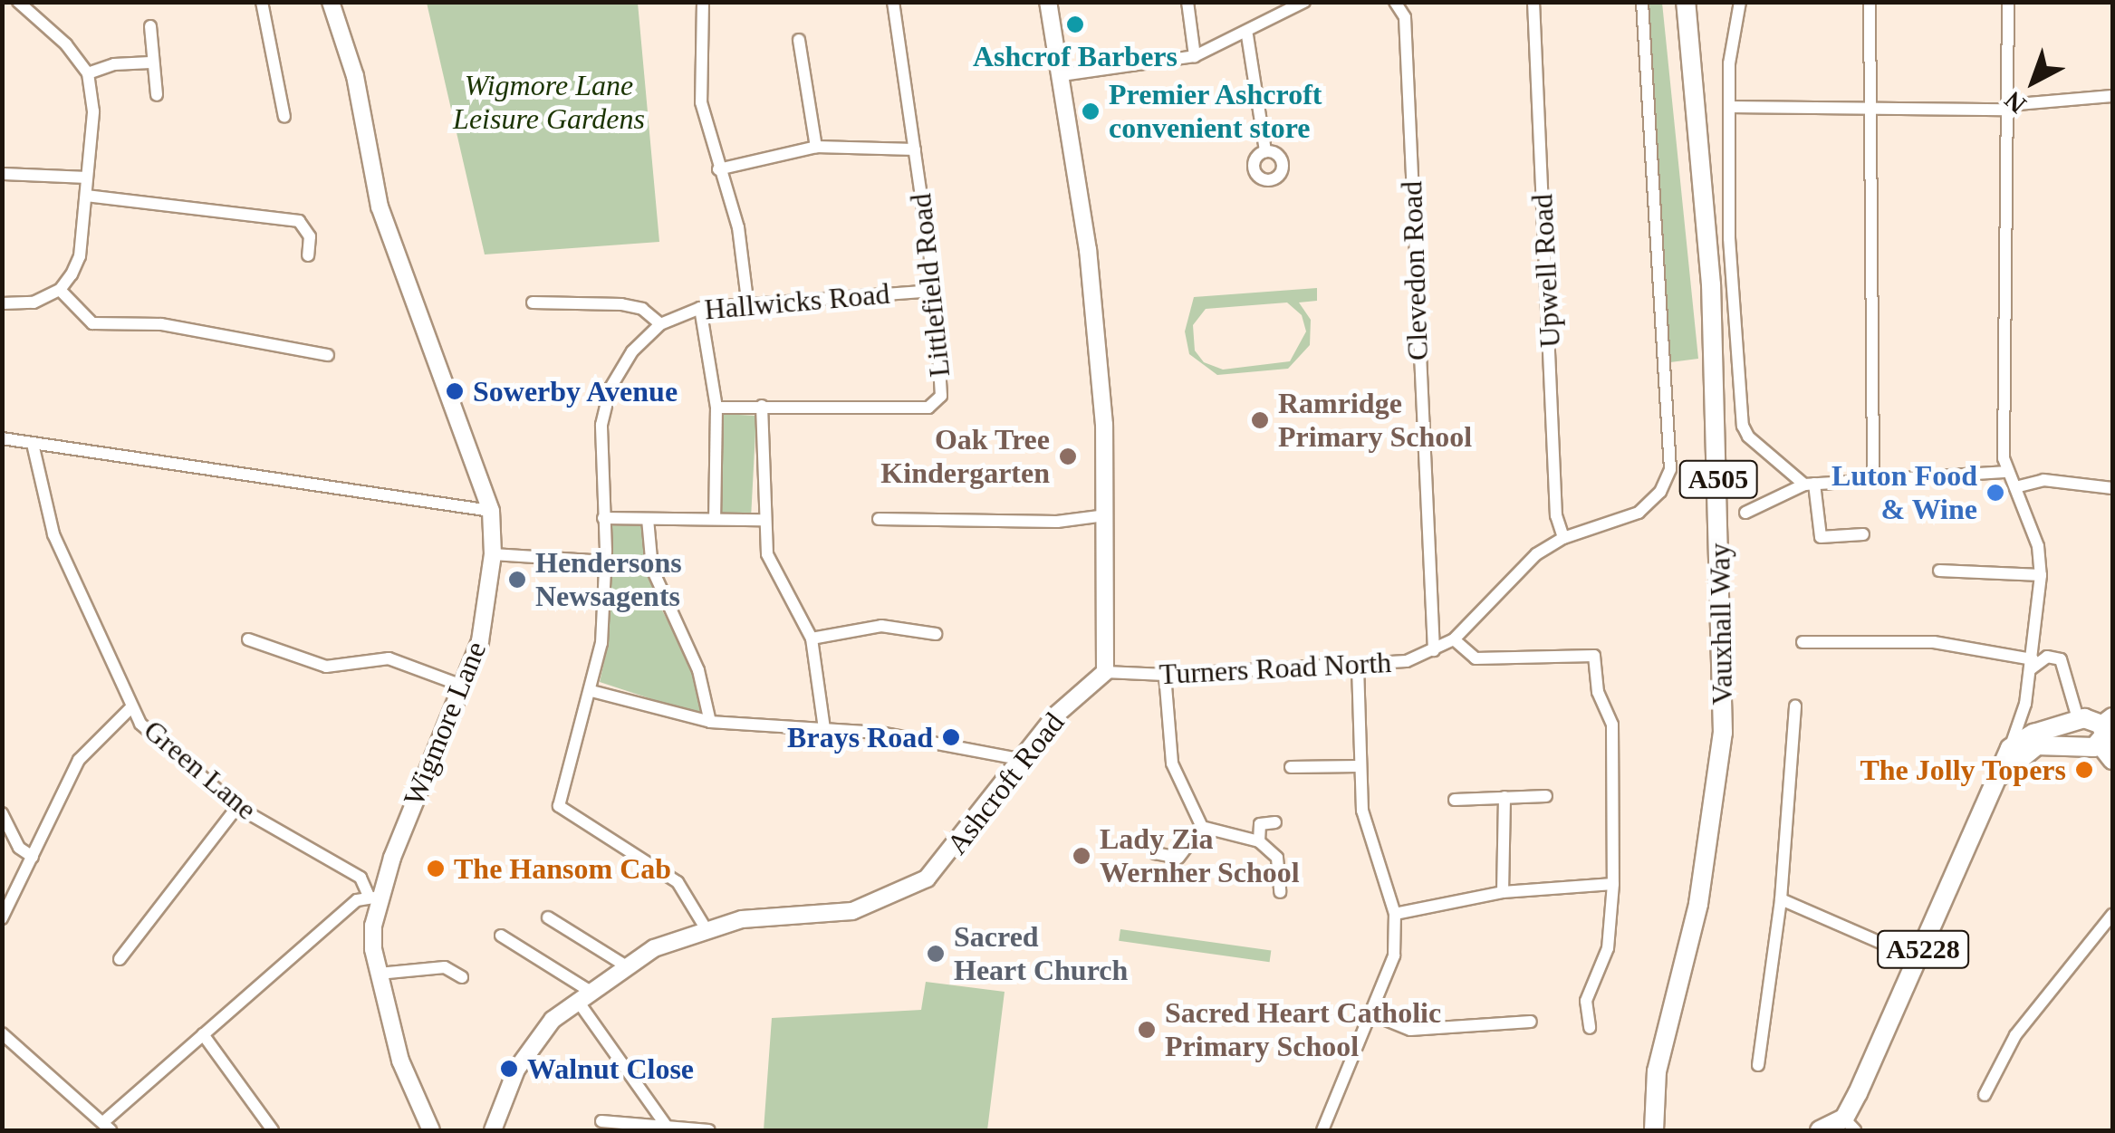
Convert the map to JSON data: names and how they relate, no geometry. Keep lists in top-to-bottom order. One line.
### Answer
{"streets":{"main road":["A505","Vauxhall Way","A5228"],"street":["Clevedon Road","Upwell Road","Littlefield Road","Hallwicks Road","Turners Road North","Wigmore Lane","Green Lane","Ashcroft Road"]},"crossings":[["Clevedon Road","Turners Road North"],["Upwell Road","Turners Road North"],["Littlefield Road","Hallwicks Road"],["Hallwicks Road","Ashcroft Road"],["Turners Road North","Ashcroft Road"],["Wigmore Lane","Green Lane"]],"parks":["Wigmore Lane Leisure Gardens"],"places":["Ashcrof Barbers","Premier Ashcroft convenient store","Sowerby Avenue","Ramridge Primary School","Oak Tree Kindergarten","Luton Food & Wine","Hendersons Newsagents","Brays Road","The Jolly Topers","Lady Zia Wernher School","The Hansom Cab","Sacred Heart Church","Sacred Heart Catholic Primary School","Walnut Close"],"north":"bottom left"}
